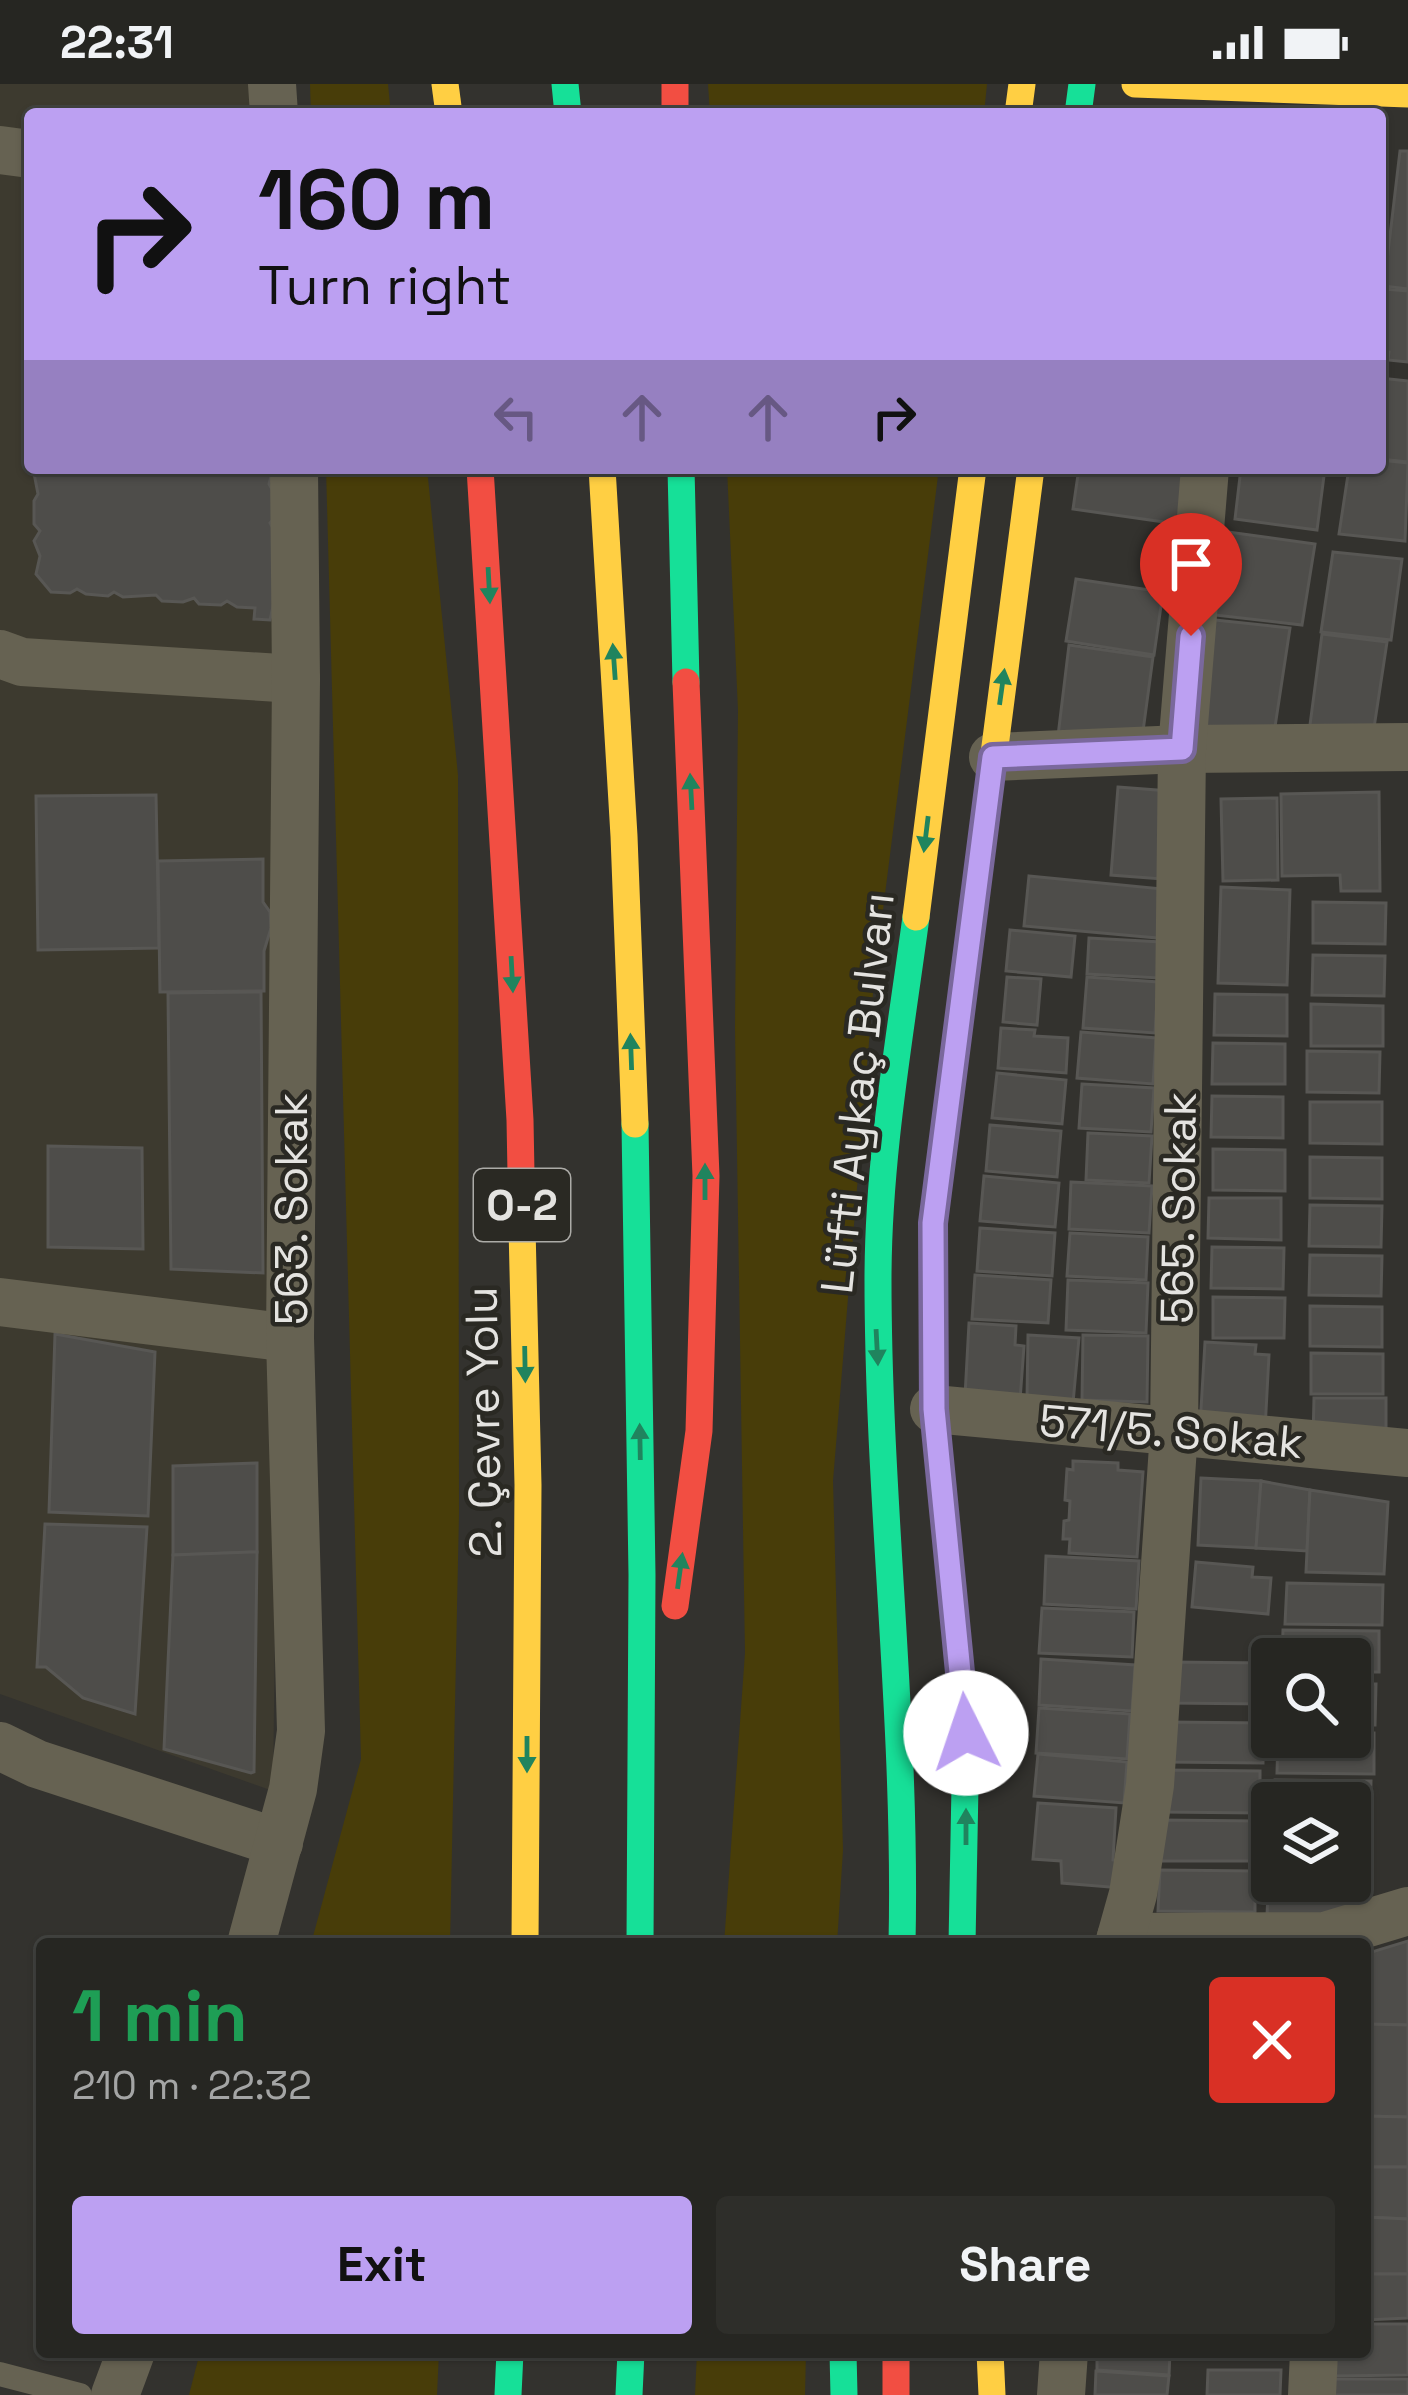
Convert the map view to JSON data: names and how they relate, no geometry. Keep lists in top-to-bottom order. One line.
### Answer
{"streets":{"main road":["Lüfti Aykaç Bulvarı","O-2","2. Çevre Yolu"],"street":["565. Sokak","563. Sokak","571/5. Sokak"]},"crossings":[["565. Sokak","571/5. Sokak"]],"page":{"status":"22:31","turn":["160 m","Turn right"],"heading":["1 min","210 m · 22:32"],"buttons":["Exit","Share"]}}
